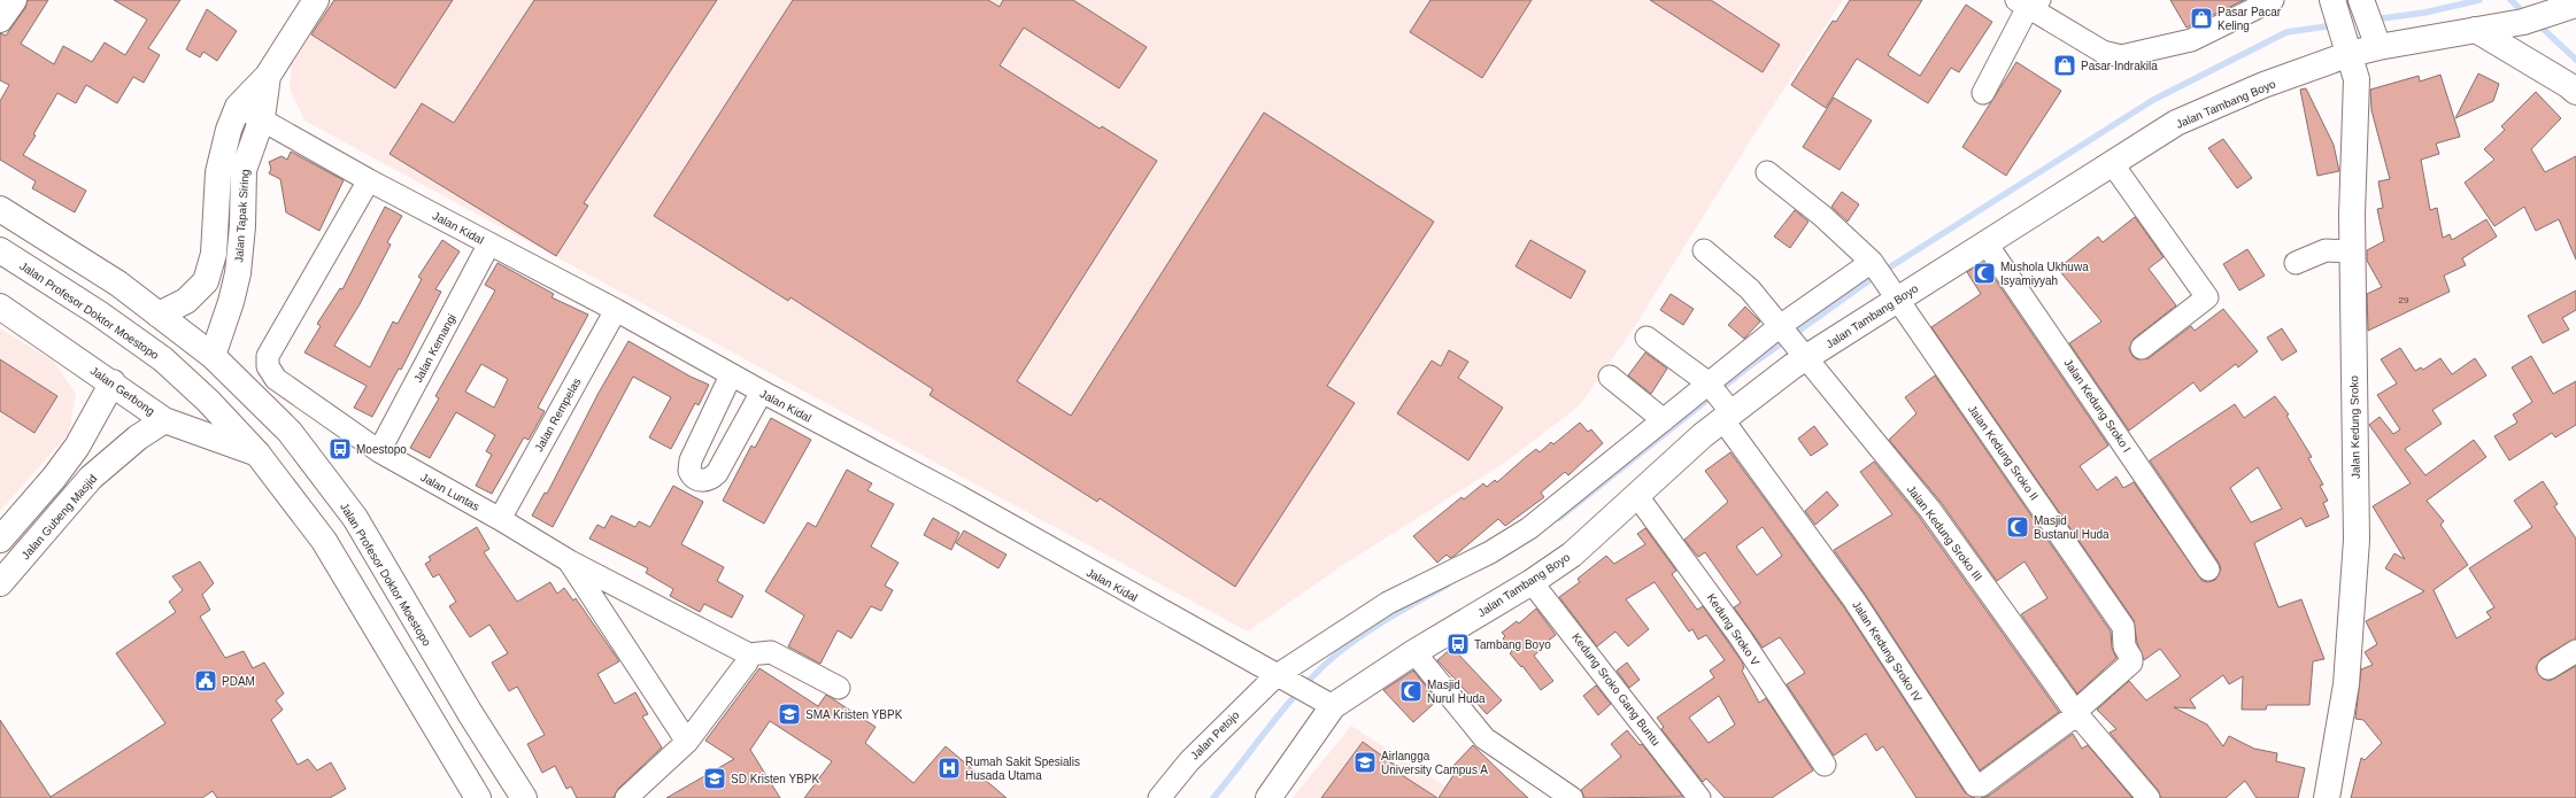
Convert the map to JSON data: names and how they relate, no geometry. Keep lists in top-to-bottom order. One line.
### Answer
{"streets":{"main road":["Jalan Tambang Boyo","Jalan Tapak Siring","Jalan Profesor Doktor Moestopo","Jalan Gerbong","Jalan Kedung Sroko","Jalan Gubeng Masjid"],"street":["Jalan Kidal","Jalan Kemangi","Jalan Kedung Sroko I","Jalan Rempelas","Jalan Kedung Sroko II","Jalan Luntas","Jalan Kedung Sroko III","Kedung Sroko V","Jalan Kedung Sroko IV","Kedung Sroko Gang Buntu","Jalan Petojo"]},"crossings":[["Jalan Tambang Boyo","Jalan Kidal"],["Jalan Tambang Boyo","Jalan Kedung Sroko I"],["Jalan Tambang Boyo","Jalan Kedung Sroko"],["Jalan Tambang Boyo","Jalan Kedung Sroko II"],["Jalan Tambang Boyo","Jalan Kedung Sroko III"],["Jalan Tambang Boyo","Kedung Sroko V"],["Jalan Tambang Boyo","Jalan Kedung Sroko IV"],["Jalan Tambang Boyo","Kedung Sroko Gang Buntu"],["Jalan Tapak Siring","Jalan Kidal"],["Jalan Tapak Siring","Jalan Profesor Doktor Moestopo"],["Jalan Kidal","Jalan Kemangi"],["Jalan Kidal","Jalan Rempelas"],["Jalan Kidal","Jalan Luntas"],["Jalan Kidal","Jalan Petojo"],["Jalan Profesor Doktor Moestopo","Jalan Gerbong"],["Jalan Kemangi","Jalan Luntas"],["Jalan Gerbong","Jalan Gubeng Masjid"],["Jalan Rempelas","Jalan Luntas"],["Jalan Kedung Sroko II","Jalan Kedung Sroko III"],["Jalan Kedung Sroko II","Jalan Kedung Sroko IV"],["Jalan Kedung Sroko III","Jalan Kedung Sroko IV"],["Jalan Kedung Sroko III","Jalan Petojo"],["Jalan Kedung Sroko IV","Jalan Petojo"]],"places":{"shop":["Pasar Pacar Keling","Pasar Indrakila"],"mosque":["Mushola Ukhuwa Isyamiyyah","Masjid Bustanul Huda","Masjid Nurul Huda"],"bus stop":["Moestopo","Tambang Boyo"],"public building":["PDAM"],"school or university":["SMA Kristen YBPK","Airlangga University Campus A","SD Kristen YBPK"],"hospital":["Rumah Sakit Spesialis Husada Utama"]},"house_numbers":["29"]}
